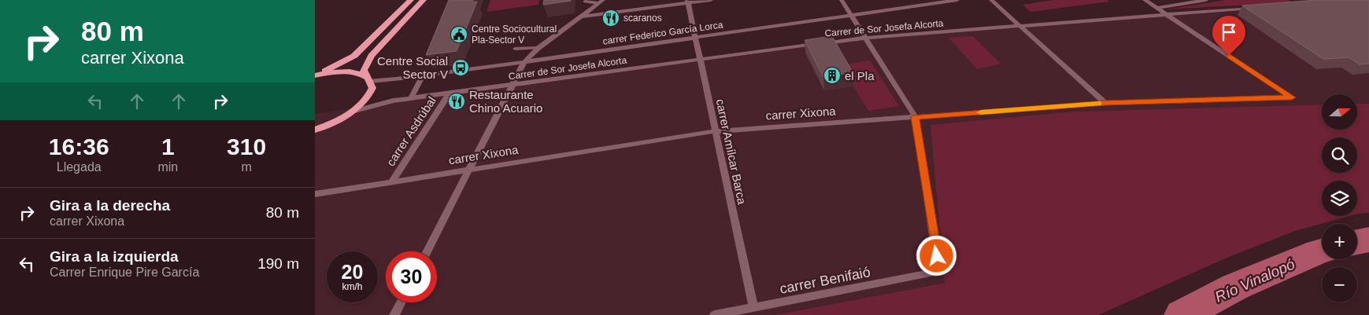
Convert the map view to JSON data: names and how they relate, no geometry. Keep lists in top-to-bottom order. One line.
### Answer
{"streets":{"street":["Carrer de Sor Josefa Alcorta","carrer Federico García Lorca","carrer Xixona","carrer Asdrúbal","carrer Amílcar Barca","carrer Benifaió"]},"crossings":[["Carrer de Sor Josefa Alcorta","carrer Xixona"],["Carrer de Sor Josefa Alcorta","carrer Asdrúbal"],["Carrer de Sor Josefa Alcorta","carrer Amílcar Barca"],["carrer Federico García Lorca","carrer Amílcar Barca"],["carrer Xixona","carrer Asdrúbal"],["carrer Xixona","carrer Amílcar Barca"],["carrer Xixona","carrer Benifaió"],["carrer Amílcar Barca","carrer Benifaió"]],"water":["Río Vinalopó"],"places":{"restaurant":["scaranos","Restaurante Chino Acuario"],"public building":["Centre Sociocultural Pla-Sector V"],"bus stop":["Centre Social Sector V"],"building":["el Pla"]},"north":"right","page":{"turn":["80 m","carrer Xixona"],"map_buttons":["+","−"],"eta":["16:36","Llegada","1","min","310","m"],"list":[{"name":"Gira a la derecha","note":"carrer Xixona","value":"80 m"},{"name":"Gira a la izquierda","note":"Carrer Enrique Pire García","value":"190 m"}],"speed":"20 km/h","limit":"30"}}
